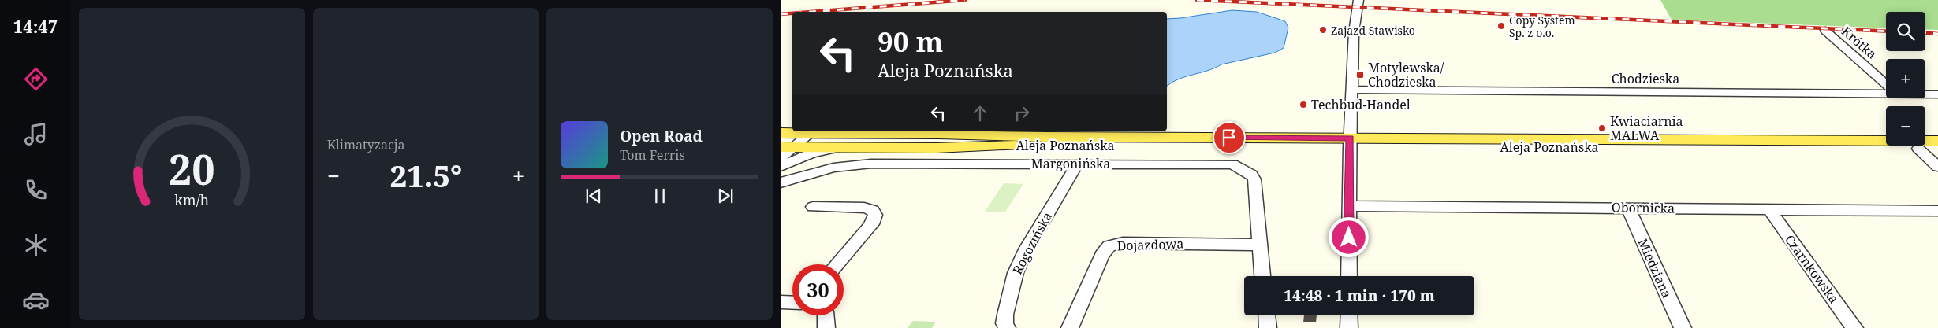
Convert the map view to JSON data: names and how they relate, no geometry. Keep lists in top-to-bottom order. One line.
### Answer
{"streets":{"main road":["Aleja Poznańska"],"street":["Krótka","Chodzieska","Margonińska","Obornicka","Rogozińska","Dojazdowa","Miedziana","Czarnkowska"]},"crossings":[["Margonińska","Rogozińska"],["Margonińska","Dojazdowa"],["Obornicka","Miedziana"],["Obornicka","Czarnkowska"]],"places":{"other":["Copy System Sp. z o.o.","Zajazd Stawisko","Techbud-Handel","Kwiaciarnia MALWA"],"transit":["Motylewska/ Chodzieska"]},"page":{"tabs":"14:47","tile":"Klimatyzacja","map_buttons":["+","−"],"turn":["90 m","Aleja Poznańska"],"song":["Open Road","Tom Ferris"],"heat":["−","21.5°","+"],"limit":"30","trip":"14:48 · 1 min · 170 m","gauge":["20","km/h"]}}
